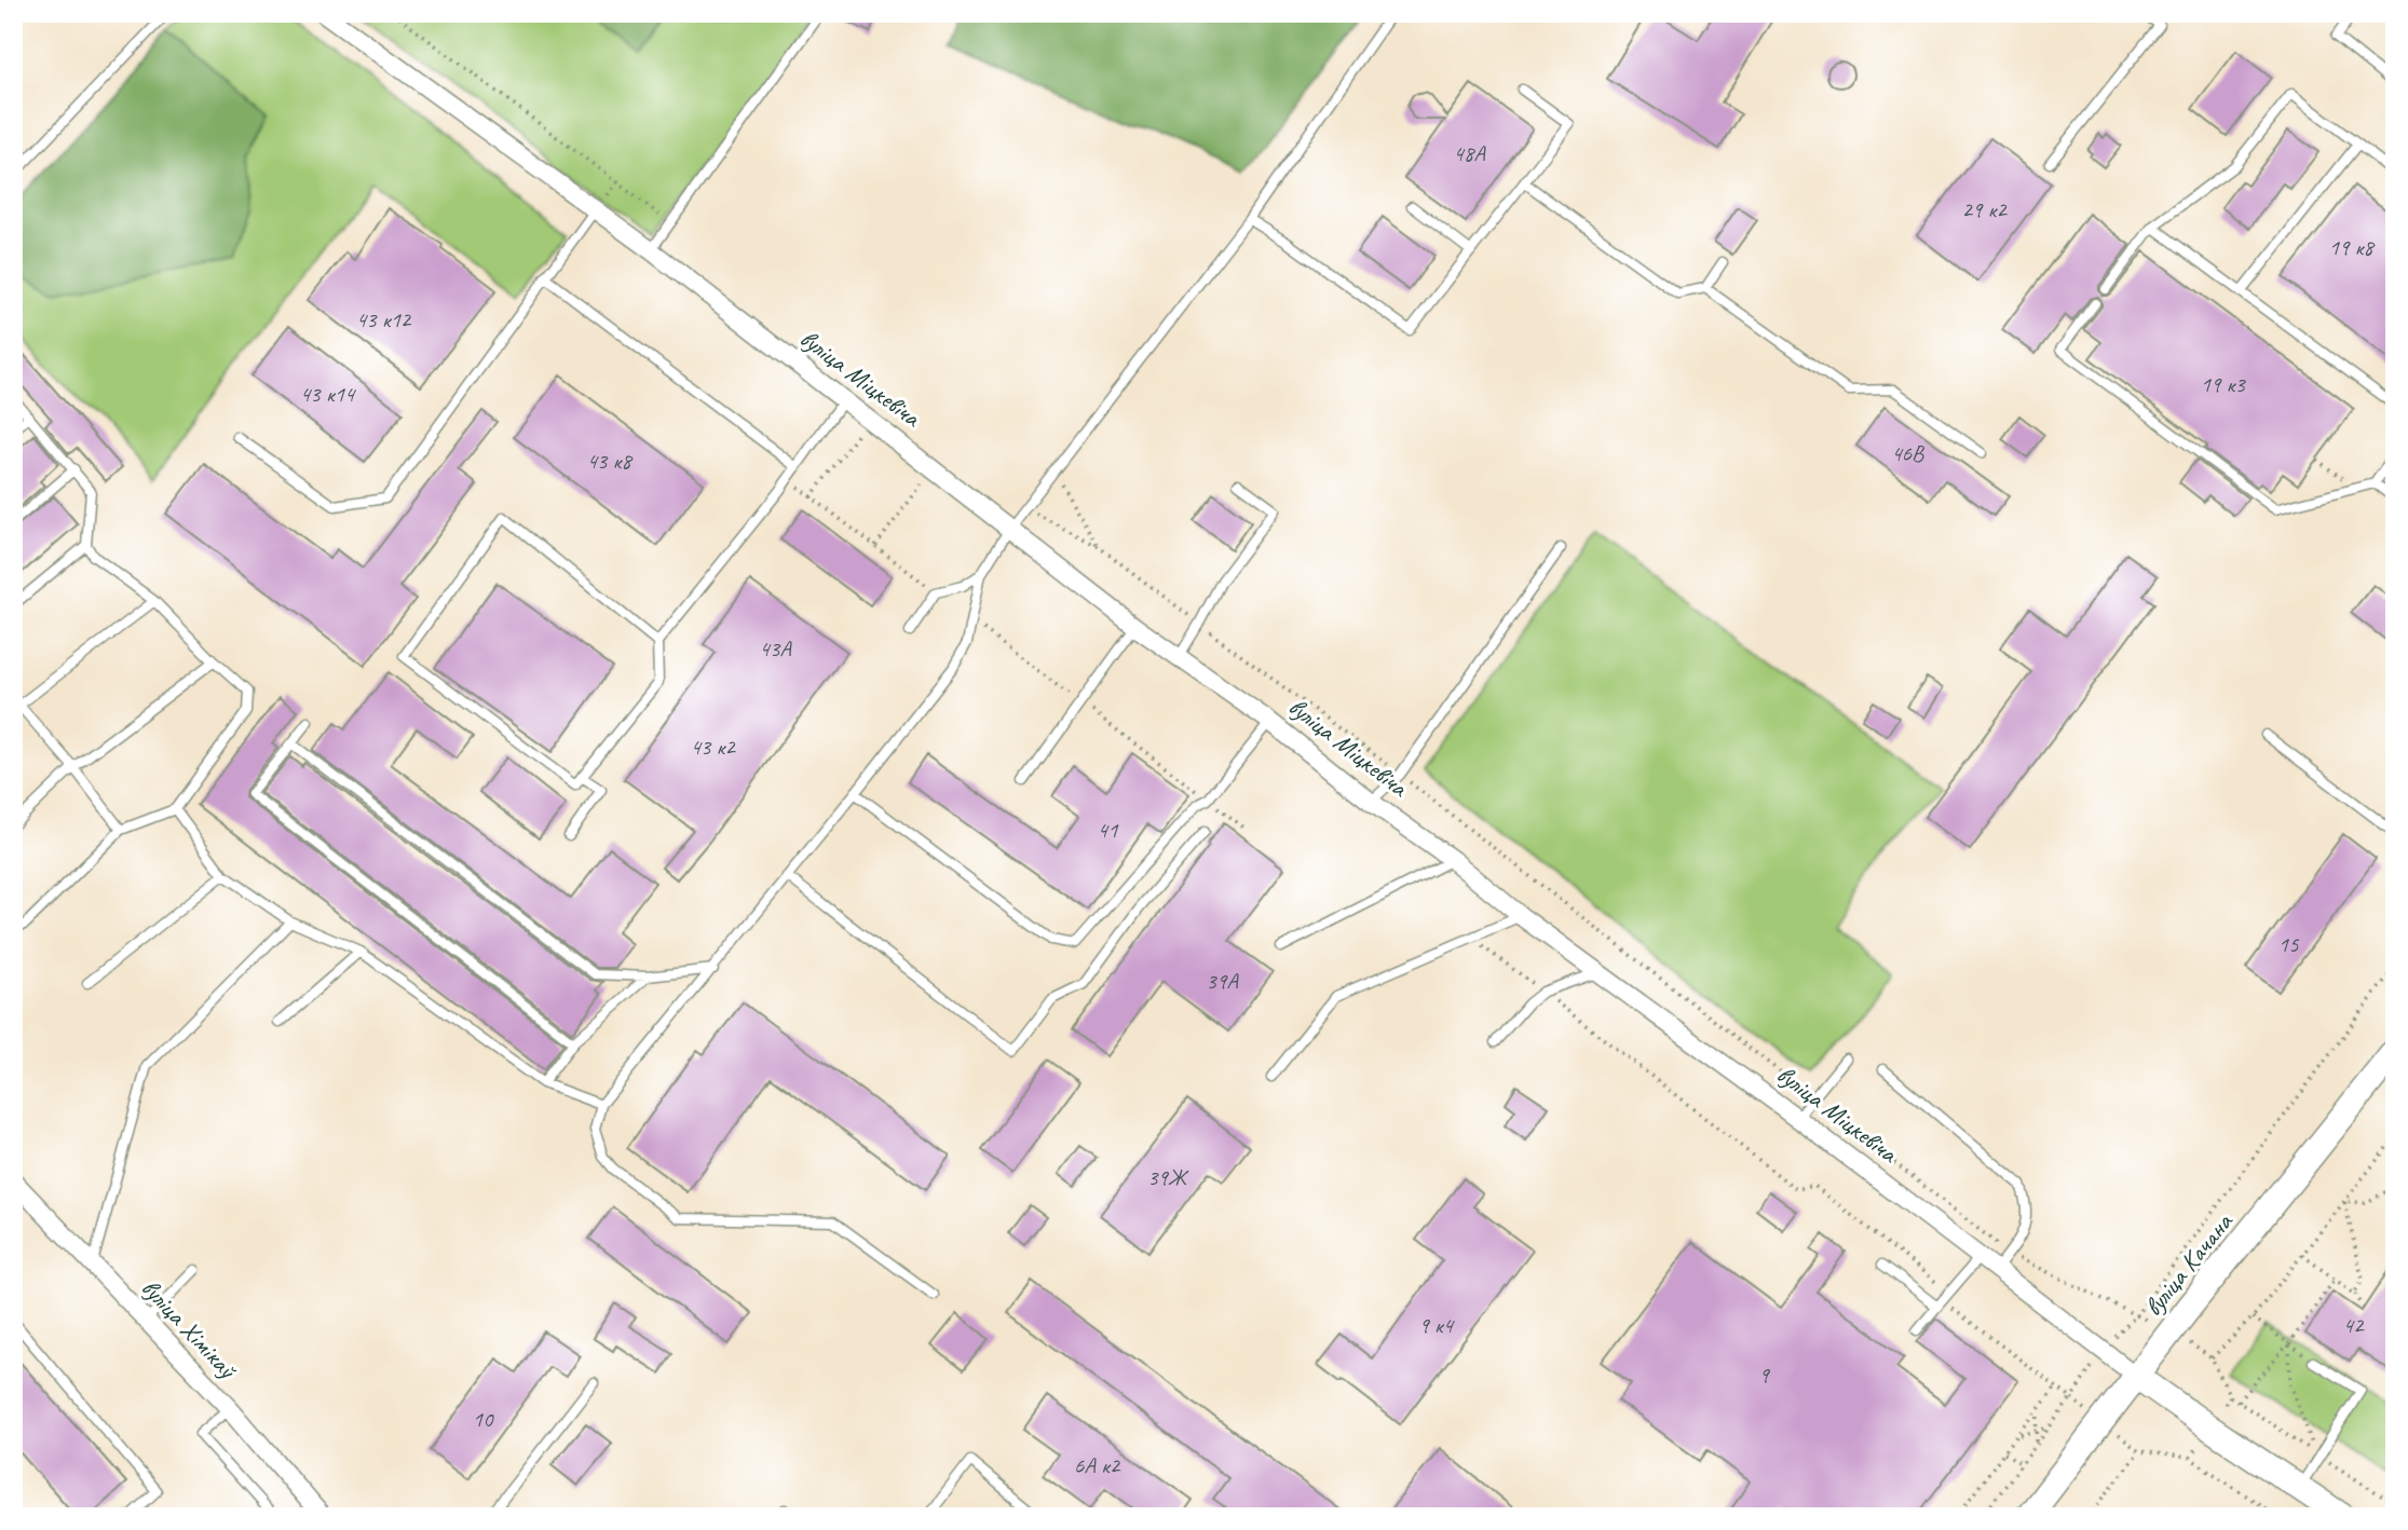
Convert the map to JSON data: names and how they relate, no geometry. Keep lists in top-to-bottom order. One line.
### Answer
{"streets":{"main road":["вуліца Міцкевіча","вуліца Качана"],"street":["вуліца Хімікаў"]},"crossings":[["вуліца Міцкевіча","вуліца Качана"]],"house_numbers":["48А","29 к2","19 к8","43 к12","19 к3","43 к14","46В","43 к8","43А","43 к2","41","15","39А","39Ж","9 к4","42","9","10","6А к2"]}
